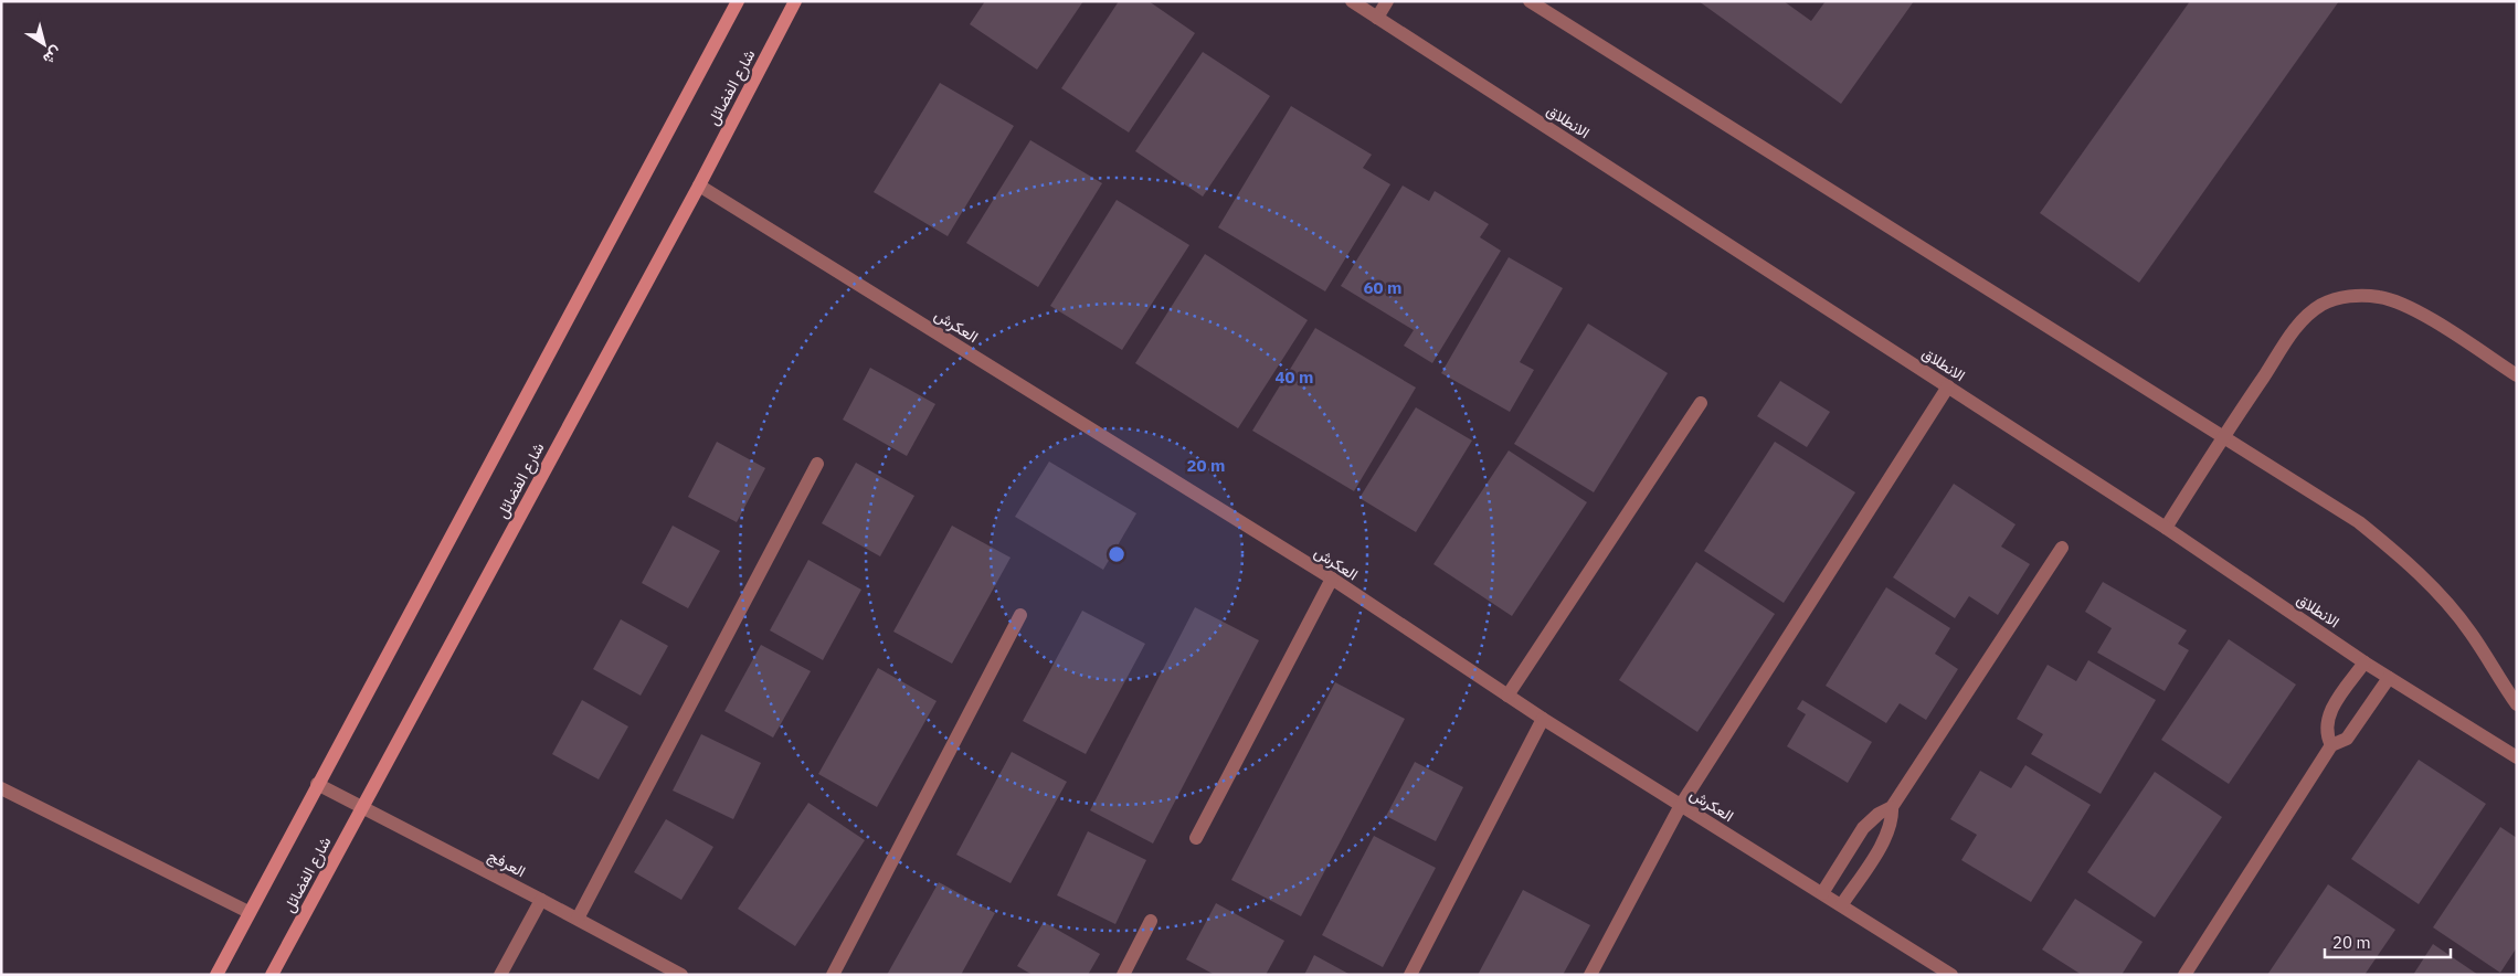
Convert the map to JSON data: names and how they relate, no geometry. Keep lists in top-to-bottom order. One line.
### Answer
{"streets":{"street":["شارع الفضائل","الانطلاق","العكرش","العرفج"]},"crossings":[["شارع الفضائل","العكرش"],["شارع الفضائل","العرفج"]],"scale_bar":"20 m","north":"bottom right","rings":["60 m","40 m","20 m"]}
